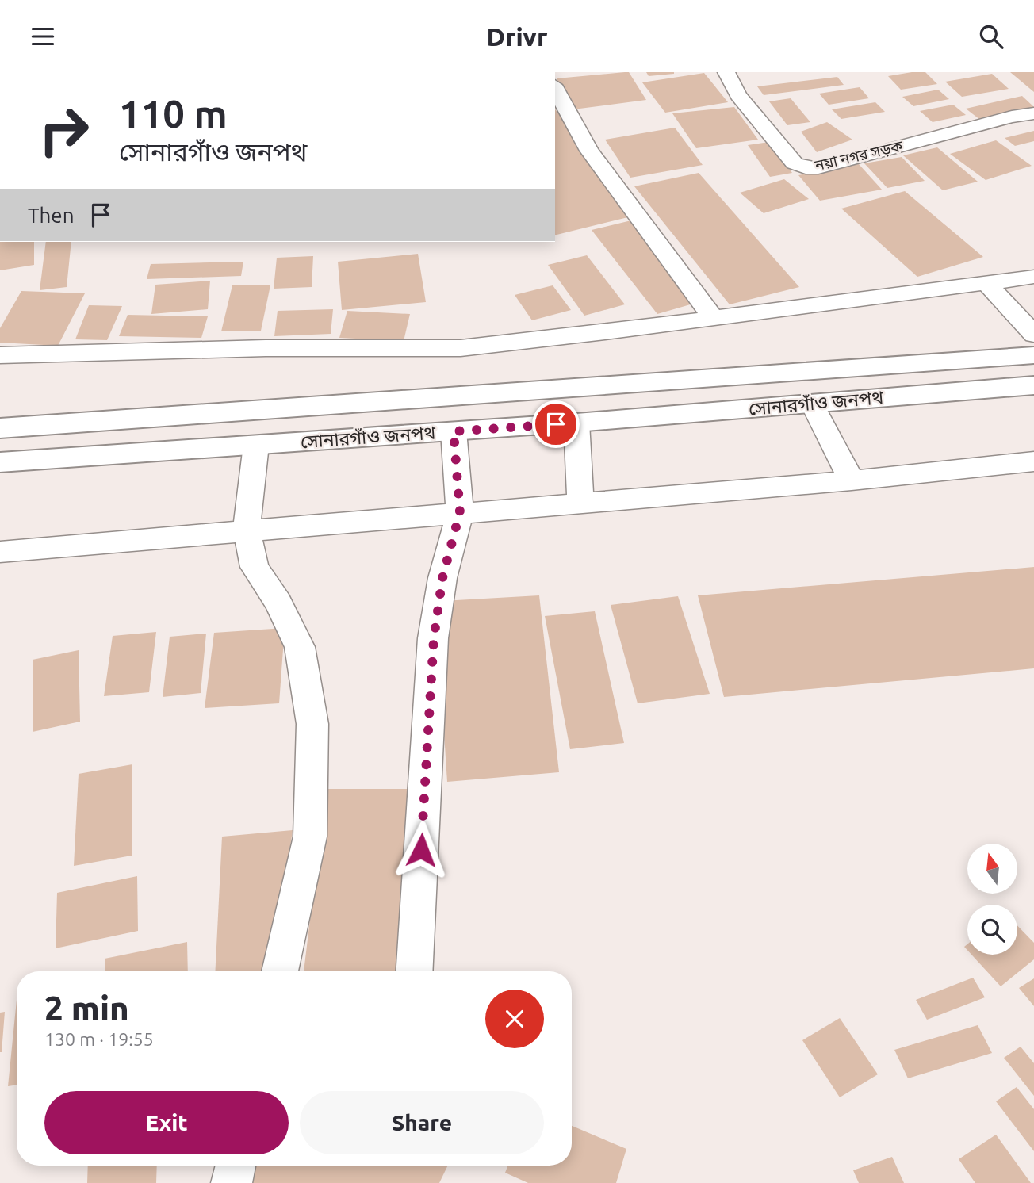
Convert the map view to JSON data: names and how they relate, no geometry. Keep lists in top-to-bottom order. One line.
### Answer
{"streets":{"main road":["সোনারগাঁও জনপথ"],"street":["নয়া নগর সড়ক"]},"north":"top","page":{"header":"Drivr","turn":["110 m","সোনারগাঁও জনপথ"],"then":"Then","heading":["2 min","130 m · 19:55"],"buttons":["Exit","Share"]}}
